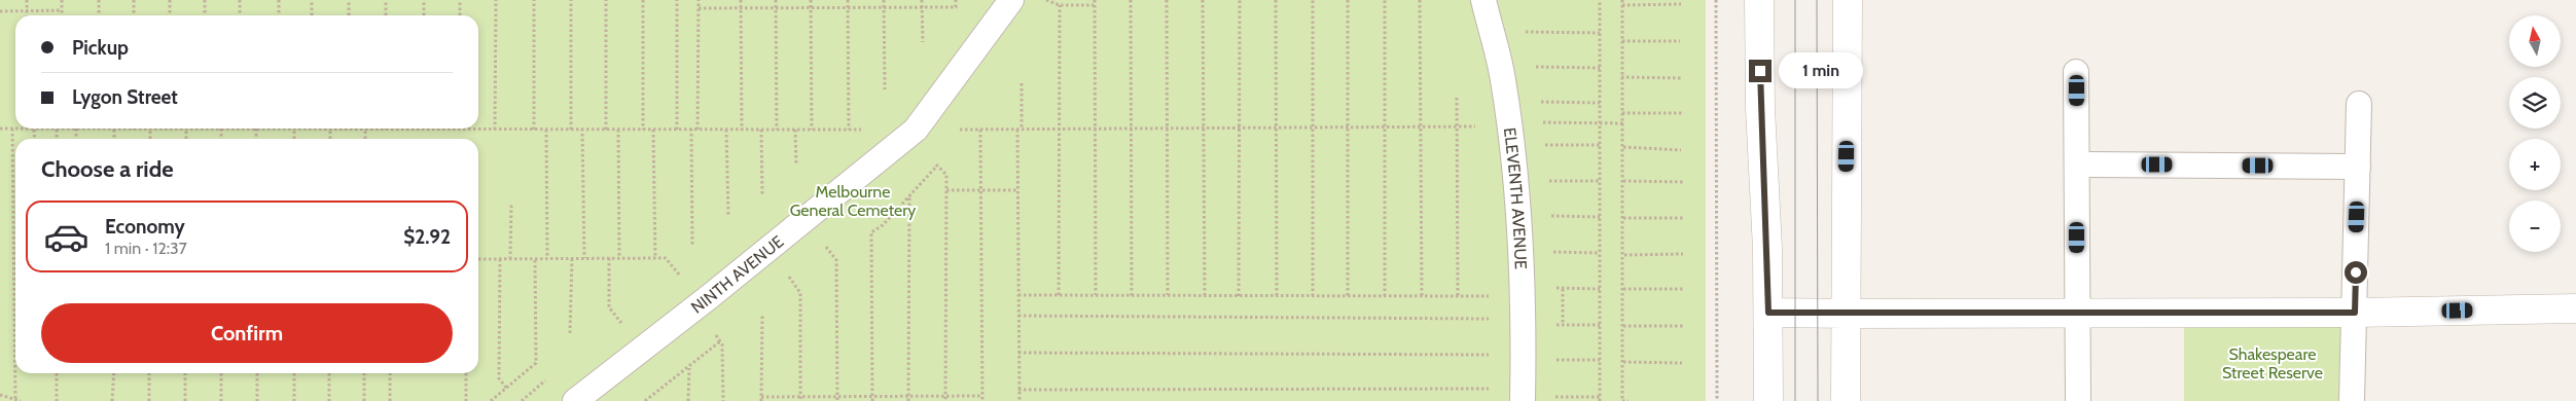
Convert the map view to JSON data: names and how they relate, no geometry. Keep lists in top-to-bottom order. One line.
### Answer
{"streets":{"lane":["ELEVENTH AVENUE","NINTH AVENUE"]},"parks":["Melbourne General Cemetery","Shakespeare Street Reserve"],"north":"top","page":{"map_buttons":["+","−"],"banner":["Pickup","Lygon Street"],"bubble":"1 min","heading":"Choose a ride","list":[{"name":"Economy","note":"1 min · 12:37","value":"$2.92"}],"buttons":"Confirm"}}
